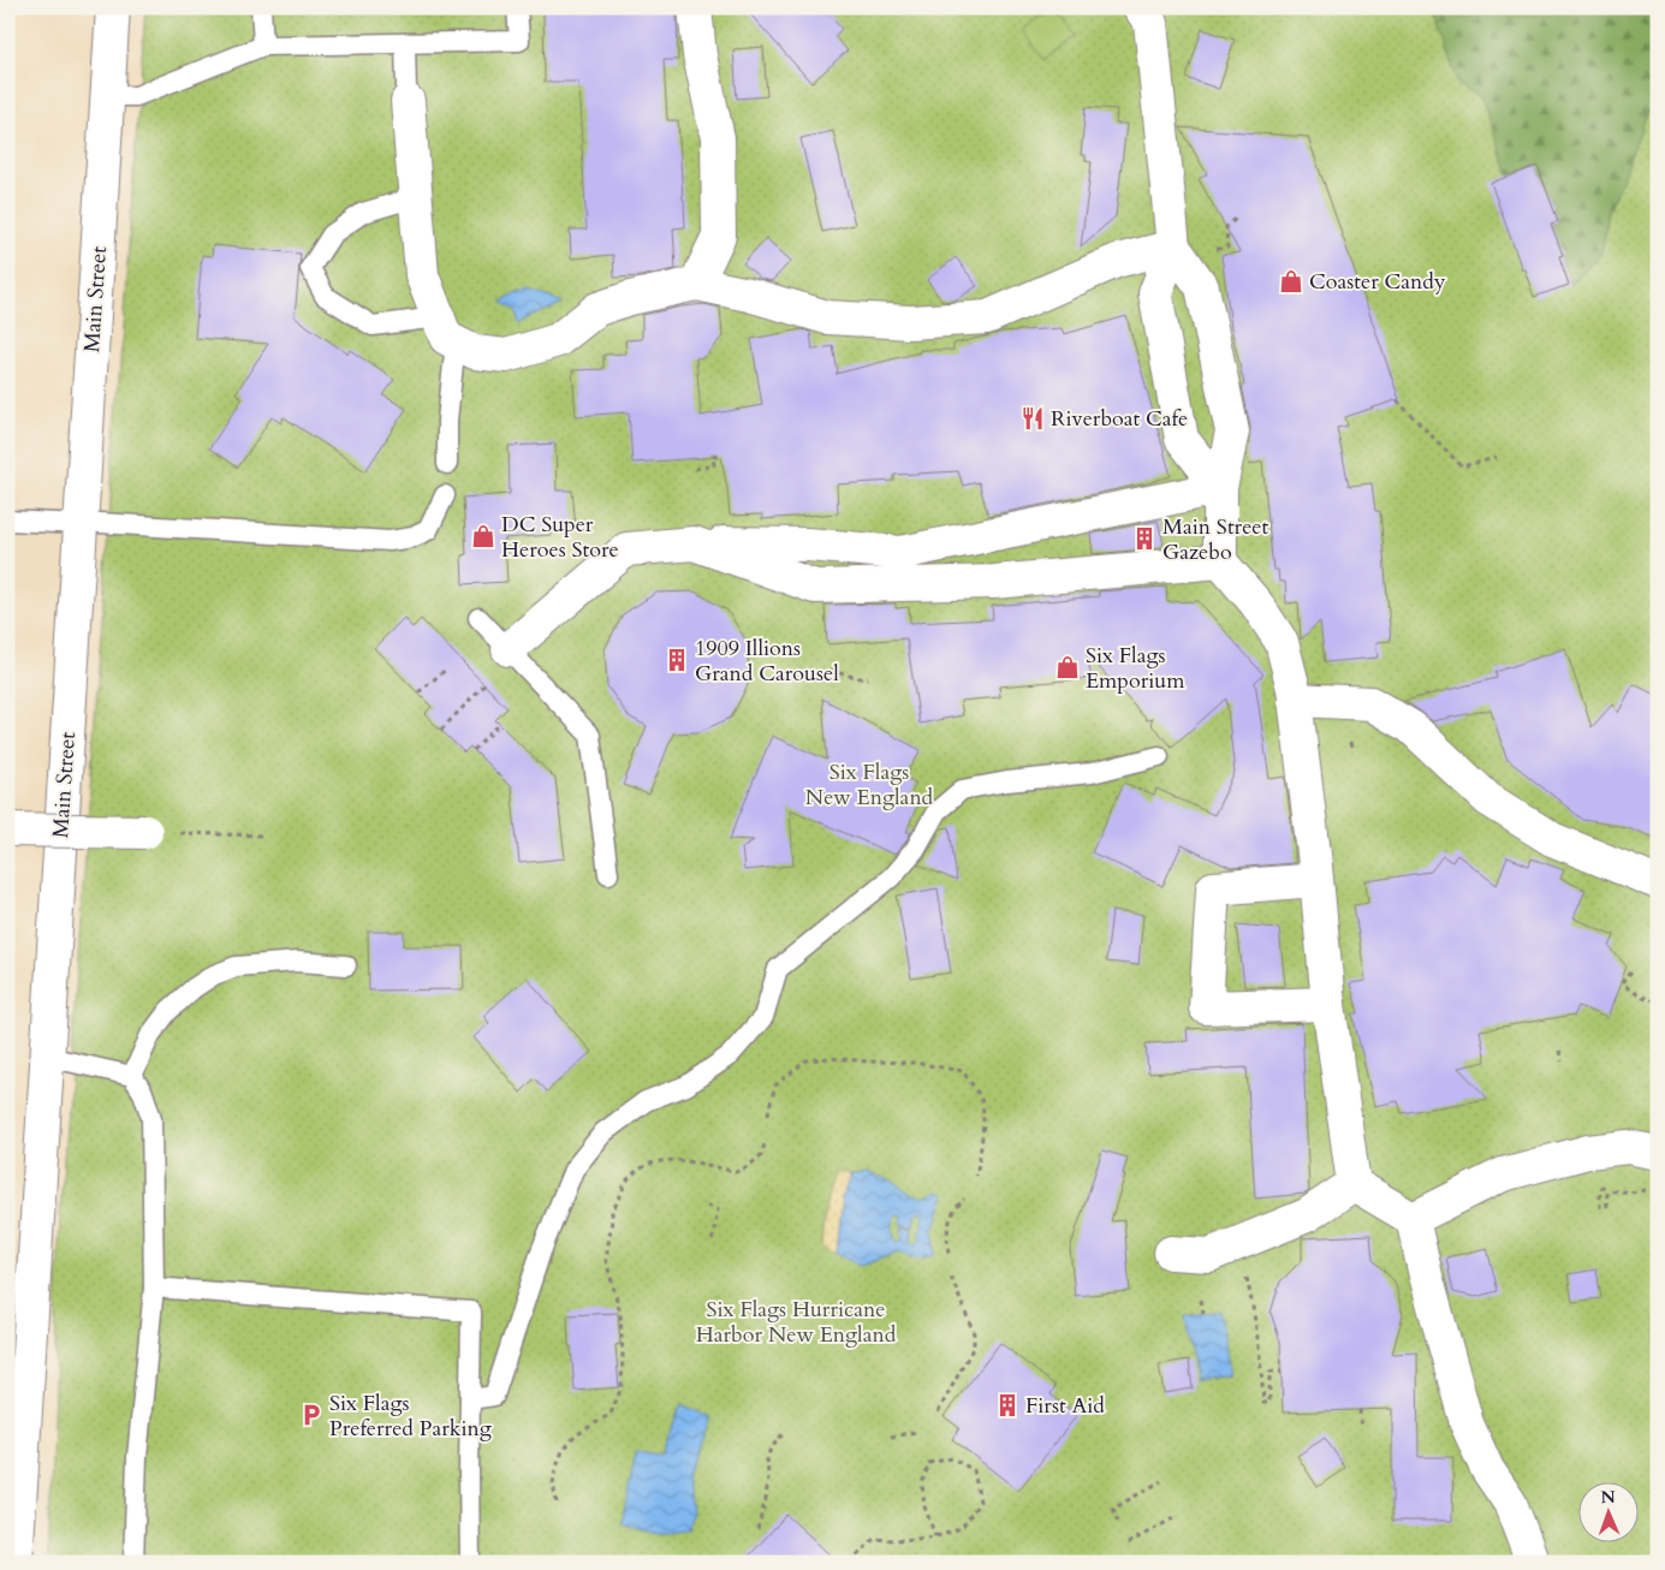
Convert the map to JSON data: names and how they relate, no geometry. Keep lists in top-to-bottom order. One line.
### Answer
{"streets":{"street":["Main Street"]},"parks":["Six Flags New England","Six Flags Hurricane Harbor New England"],"places":{"shop":["Coaster Candy","DC Super Heroes Store","Six Flags Emporium"],"restaurant":["Riverboat Cafe"],"building":["Main Street Gazebo","1909 Illions Grand Carousel","First Aid"],"parking":["Six Flags Preferred Parking"]},"north":"top"}
